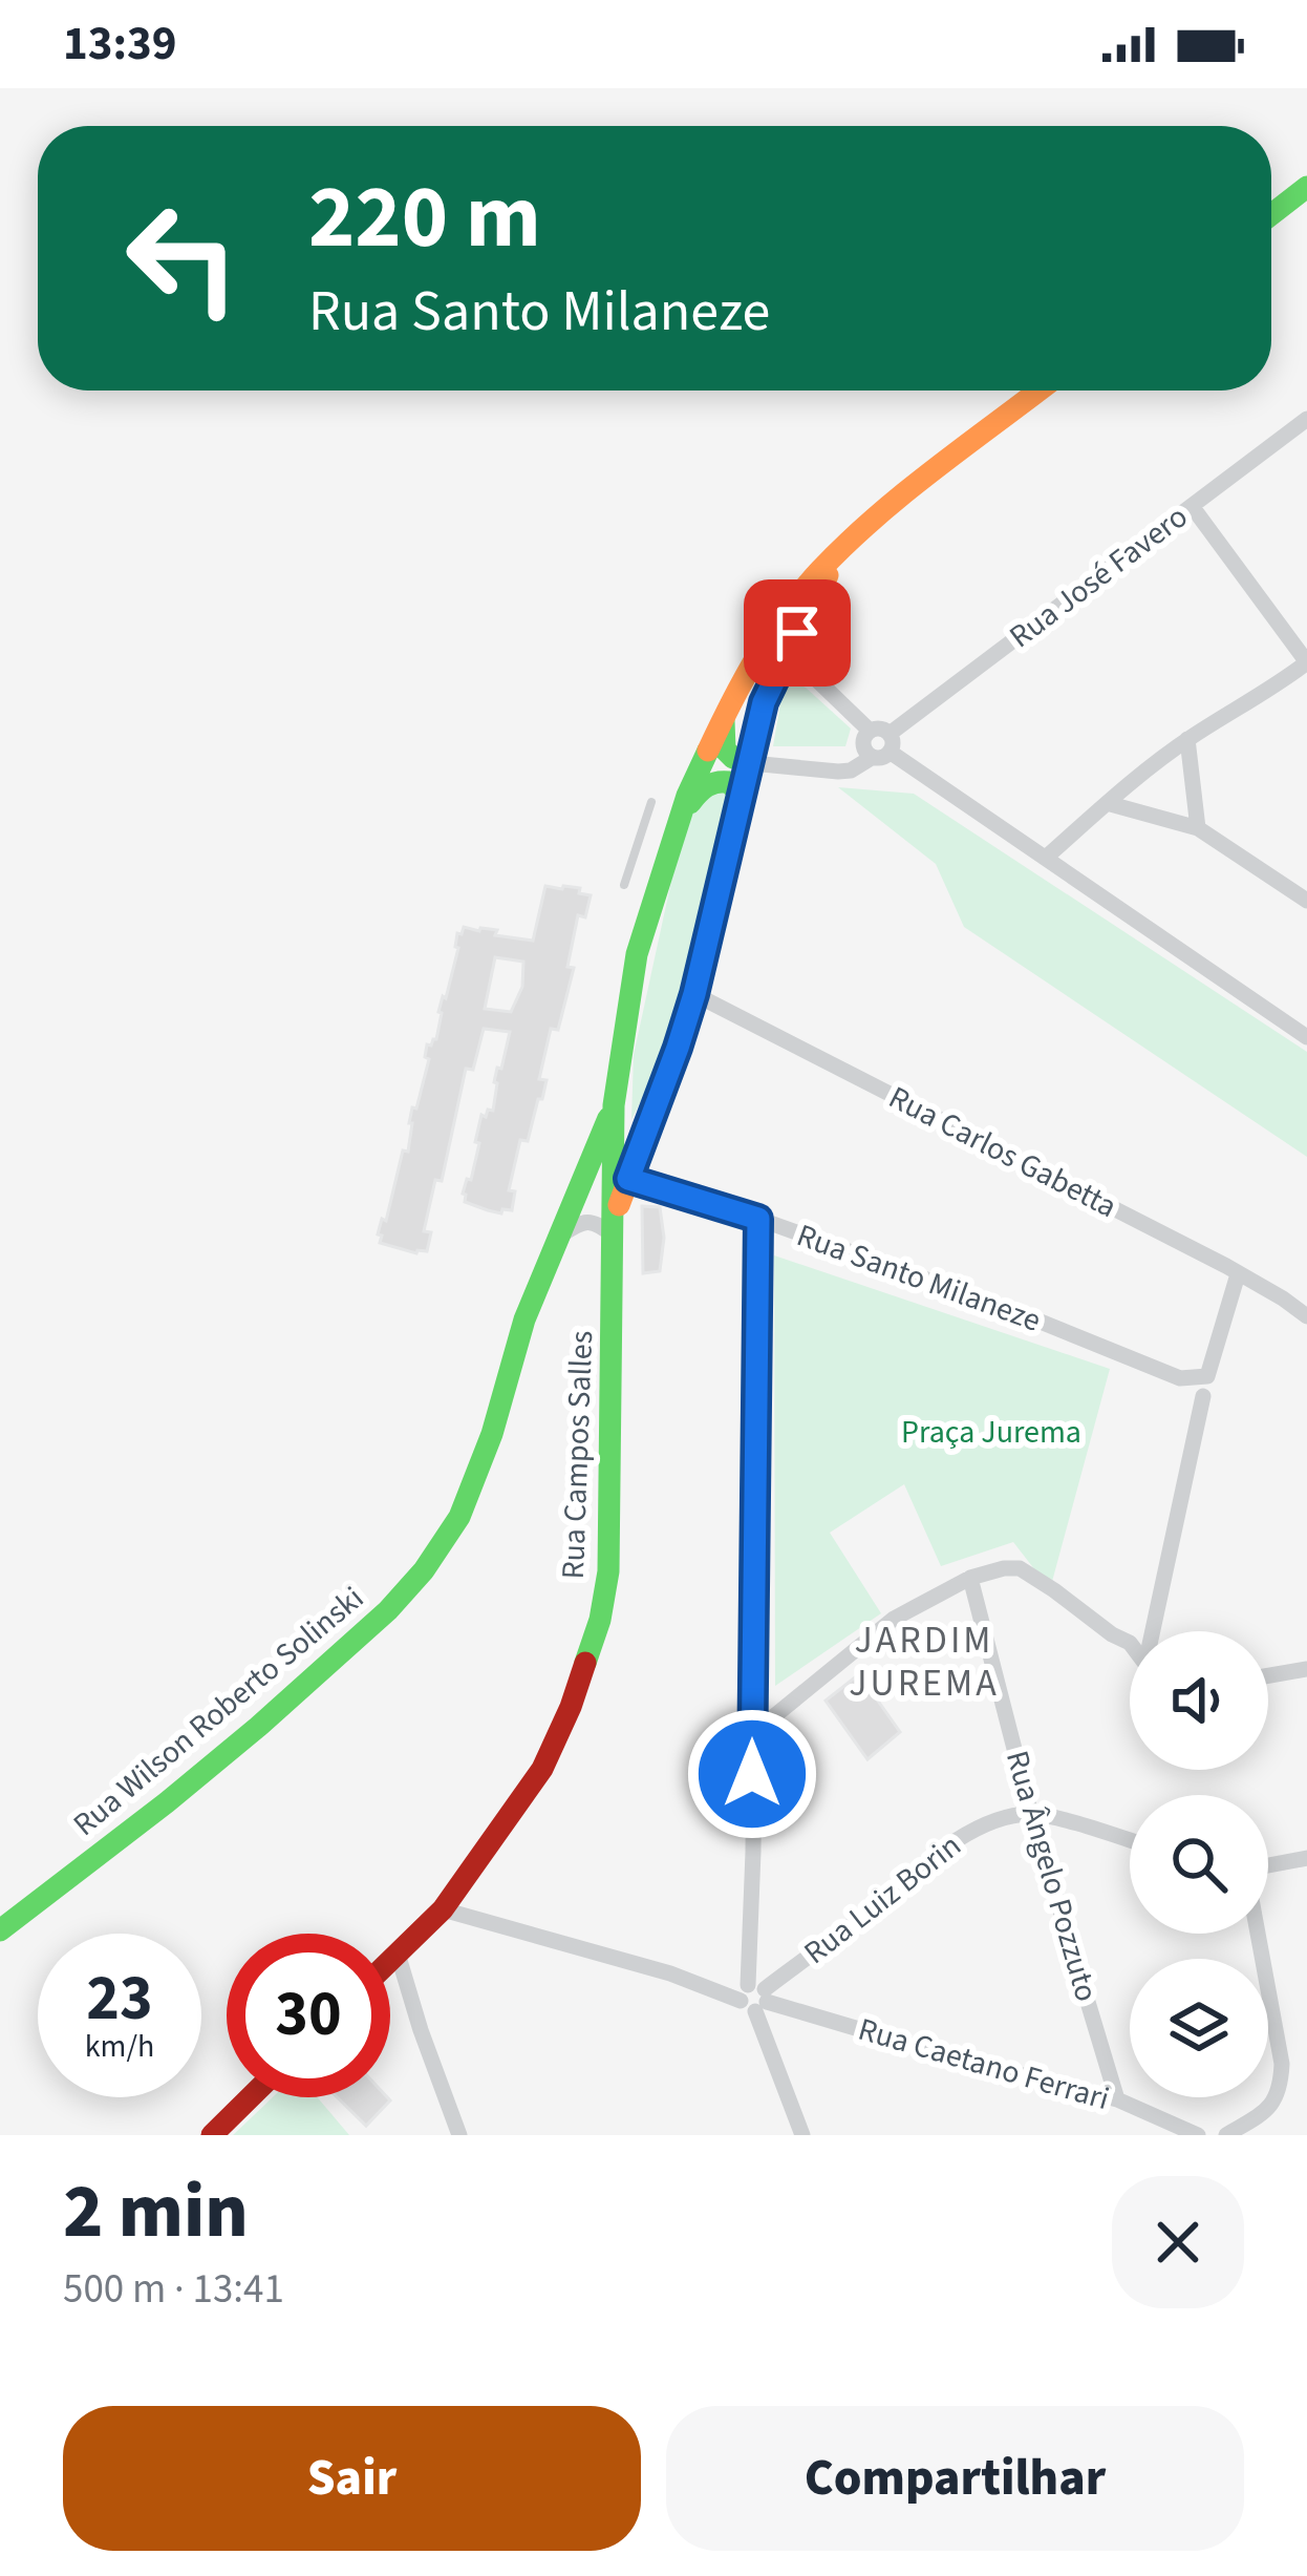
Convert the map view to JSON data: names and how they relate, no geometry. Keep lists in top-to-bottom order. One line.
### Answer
{"streets":{"main road":["Rua Campos Salles","Rua Wilson Roberto Solinski"],"street":["Rua José Favero","Rua Carlos Gabetta","Rua Santo Milaneze","Rua Ângelo Pozzuto","Rua Luiz Borin","Rua Caetano Ferrari"]},"crossings":[["Rua Carlos Gabetta","Rua Santo Milaneze"],["Rua Campos Salles","Rua Wilson Roberto Solinski"],["Rua Campos Salles","Rua Caetano Ferrari"],["Rua Ângelo Pozzuto","Rua Luiz Borin"],["Rua Ângelo Pozzuto","Rua Caetano Ferrari"],["Rua Luiz Borin","Rua Caetano Ferrari"]],"districts":["JARDIM JUREMA"],"parks":["Praça Jurema"],"page":{"status":"13:39","turn":["220 m","Rua Santo Milaneze"],"speed":"23 km/h","limit":"30","heading":["2 min","500 m · 13:41"],"buttons":["Sair","Compartilhar"]}}
